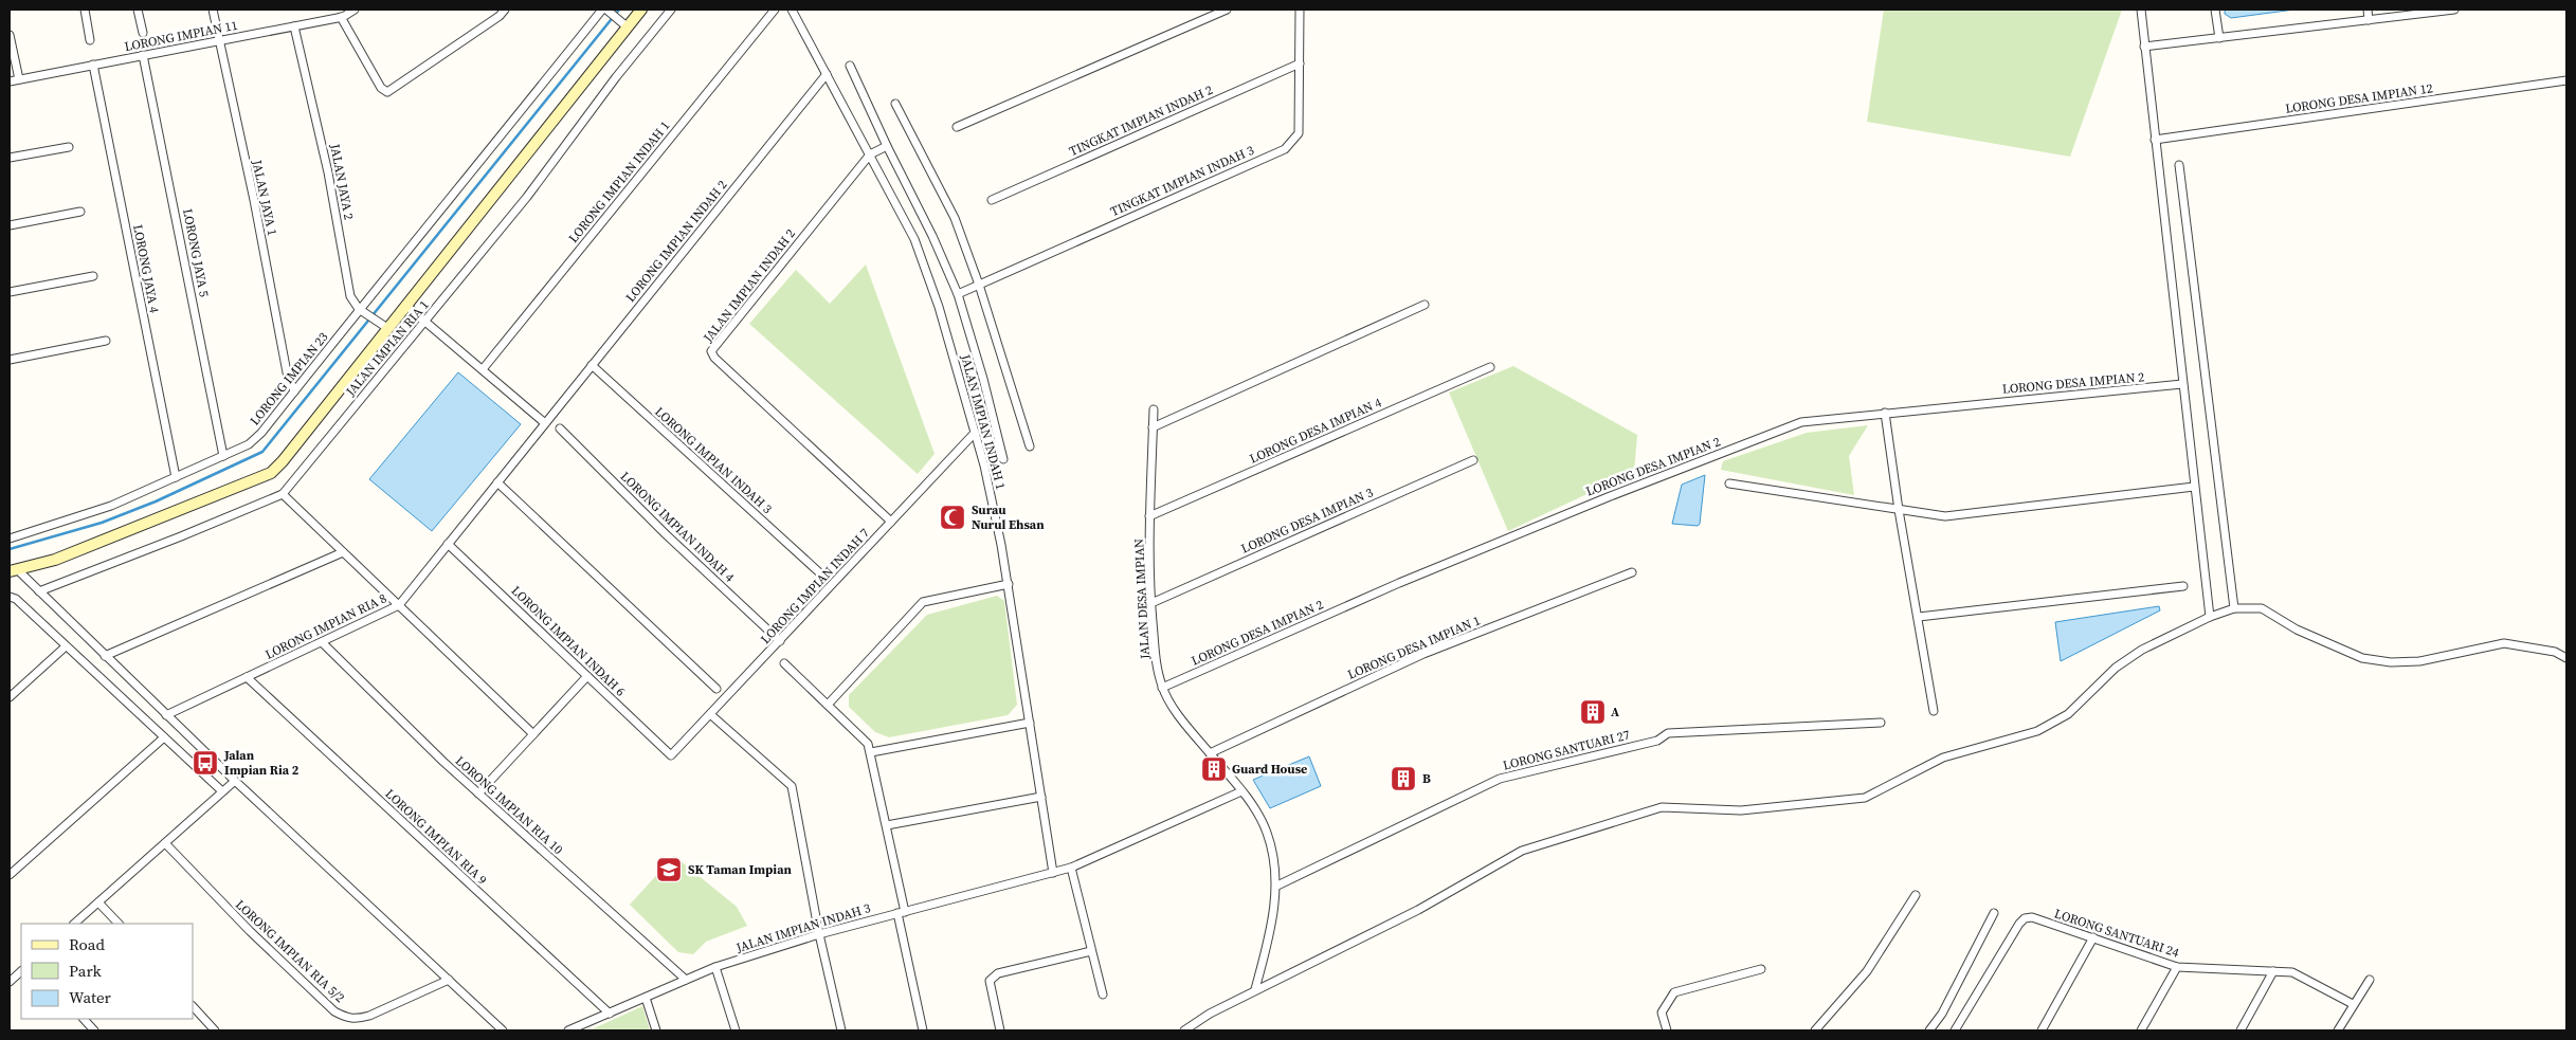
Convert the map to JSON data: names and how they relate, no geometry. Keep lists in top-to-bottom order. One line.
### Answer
{"streets":{"street":["LORONG IMPIAN 11","LORONG DESA IMPIAN 12","TINGKAT IMPIAN INDAH 2","TINGKAT IMPIAN INDAH 3","JALAN JAYA 2","LORONG IMPIAN INDAH 1","JALAN JAYA 1","LORONG IMPIAN INDAH 2","LORONG JAYA 5","LORONG JAYA 4","JALAN IMPIAN INDAH 2","JALAN IMPIAN RIA 1","LORONG IMPIAN 23","LORONG DESA IMPIAN 2","JALAN IMPIAN INDAH 1","LORONG DESA IMPIAN 4","LORONG IMPIAN INDAH 3","LORONG DESA IMPIAN 3","LORONG IMPIAN INDAH 4","LORONG IMPIAN INDAH 7","JALAN DESA IMPIAN","LORONG IMPIAN RIA 8","LORONG IMPIAN INDAH 6","LORONG DESA IMPIAN 1","LORONG SANTUARI 27","LORONG IMPIAN RIA 10","LORONG IMPIAN RIA 9","JALAN IMPIAN INDAH 3","LORONG SANTUARI 24","LORONG IMPIAN RIA 5/2"]},"crossings":[["LORONG IMPIAN 11","JALAN JAYA 2"],["LORONG IMPIAN 11","JALAN JAYA 1"],["LORONG IMPIAN 11","LORONG JAYA 5"],["LORONG IMPIAN 11","LORONG JAYA 4"],["TINGKAT IMPIAN INDAH 2","TINGKAT IMPIAN INDAH 3"],["TINGKAT IMPIAN INDAH 3","JALAN IMPIAN INDAH 1"],["JALAN JAYA 2","LORONG IMPIAN 23"],["JALAN JAYA 1","LORONG IMPIAN 23"],["LORONG IMPIAN INDAH 2","JALAN IMPIAN INDAH 1"],["LORONG IMPIAN INDAH 2","LORONG IMPIAN INDAH 3"],["LORONG IMPIAN INDAH 2","LORONG IMPIAN RIA 8"],["LORONG JAYA 5","LORONG IMPIAN 23"],["LORONG JAYA 4","LORONG IMPIAN 23"],["JALAN IMPIAN INDAH 2","JALAN IMPIAN INDAH 1"],["JALAN IMPIAN INDAH 2","LORONG IMPIAN INDAH 7"],["LORONG DESA IMPIAN 2","JALAN DESA IMPIAN"],["JALAN IMPIAN INDAH 1","LORONG IMPIAN INDAH 7"],["JALAN IMPIAN INDAH 1","JALAN IMPIAN INDAH 3"],["LORONG DESA IMPIAN 4","JALAN DESA IMPIAN"],["LORONG DESA IMPIAN 3","JALAN DESA IMPIAN"],["LORONG IMPIAN INDAH 4","LORONG IMPIAN INDAH 7"],["LORONG IMPIAN INDAH 7","LORONG IMPIAN INDAH 6"],["JALAN DESA IMPIAN","LORONG DESA IMPIAN 1"],["JALAN DESA IMPIAN","LORONG SANTUARI 27"],["JALAN DESA IMPIAN","JALAN IMPIAN INDAH 3"],["LORONG IMPIAN RIA 8","LORONG IMPIAN INDAH 6"],["LORONG IMPIAN RIA 8","LORONG IMPIAN RIA 10"],["LORONG IMPIAN RIA 8","LORONG IMPIAN RIA 9"],["LORONG IMPIAN RIA 10","JALAN IMPIAN INDAH 3"],["LORONG IMPIAN RIA 9","JALAN IMPIAN INDAH 3"]],"places":{"mosque":["Surau Nurul Ehsan"],"building":["A","Guard House","B"],"bus stop":["Jalan Impian Ria 2"],"school or university":["SK Taman Impian"]},"legend":["Road","Park","Water"]}
